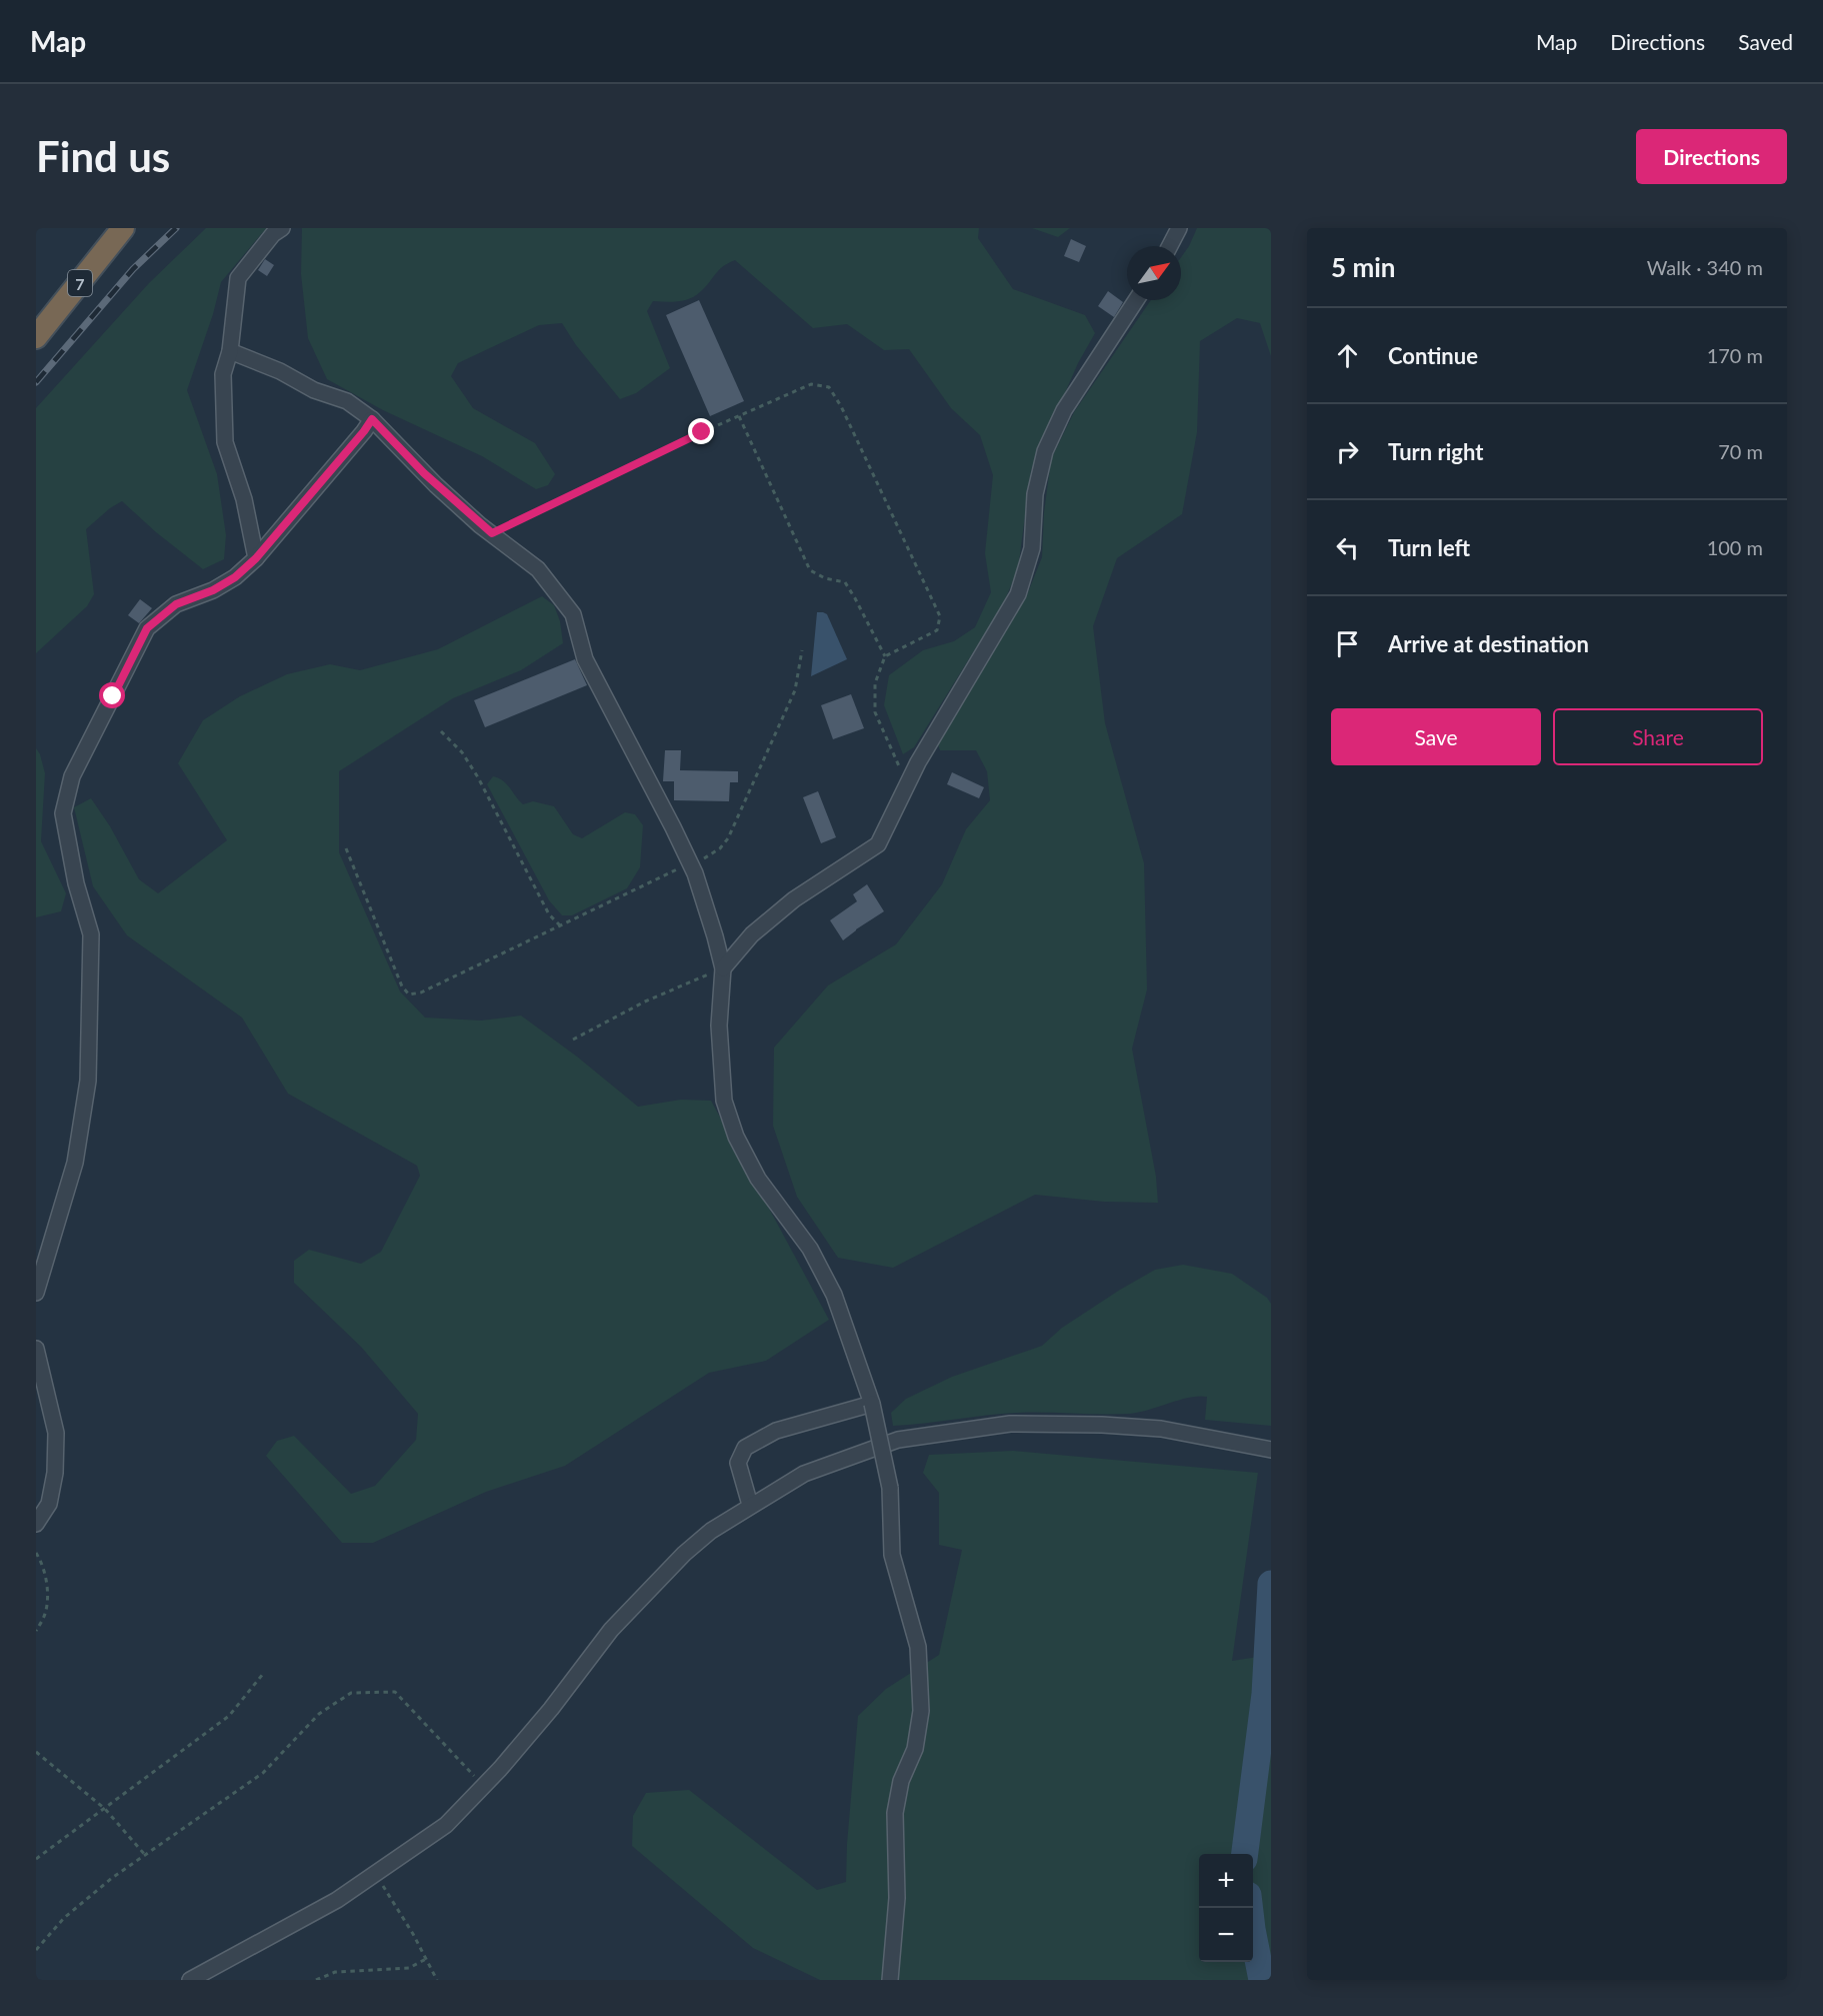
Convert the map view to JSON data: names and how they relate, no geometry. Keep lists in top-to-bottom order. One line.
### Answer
{"streets":{"highway":["7"]},"north":"top right","page":{"header":"Map","nav":["Map","Directions","Saved"],"buttons":["Directions",["Save","Share"]],"title":"Find us","heading":["5 min","Walk · 340 m"],"list":[["Continue","170 m"],["Turn right","70 m"],["Turn left","100 m"],"Arrive at destination"],"map_buttons":["+","−"]}}
